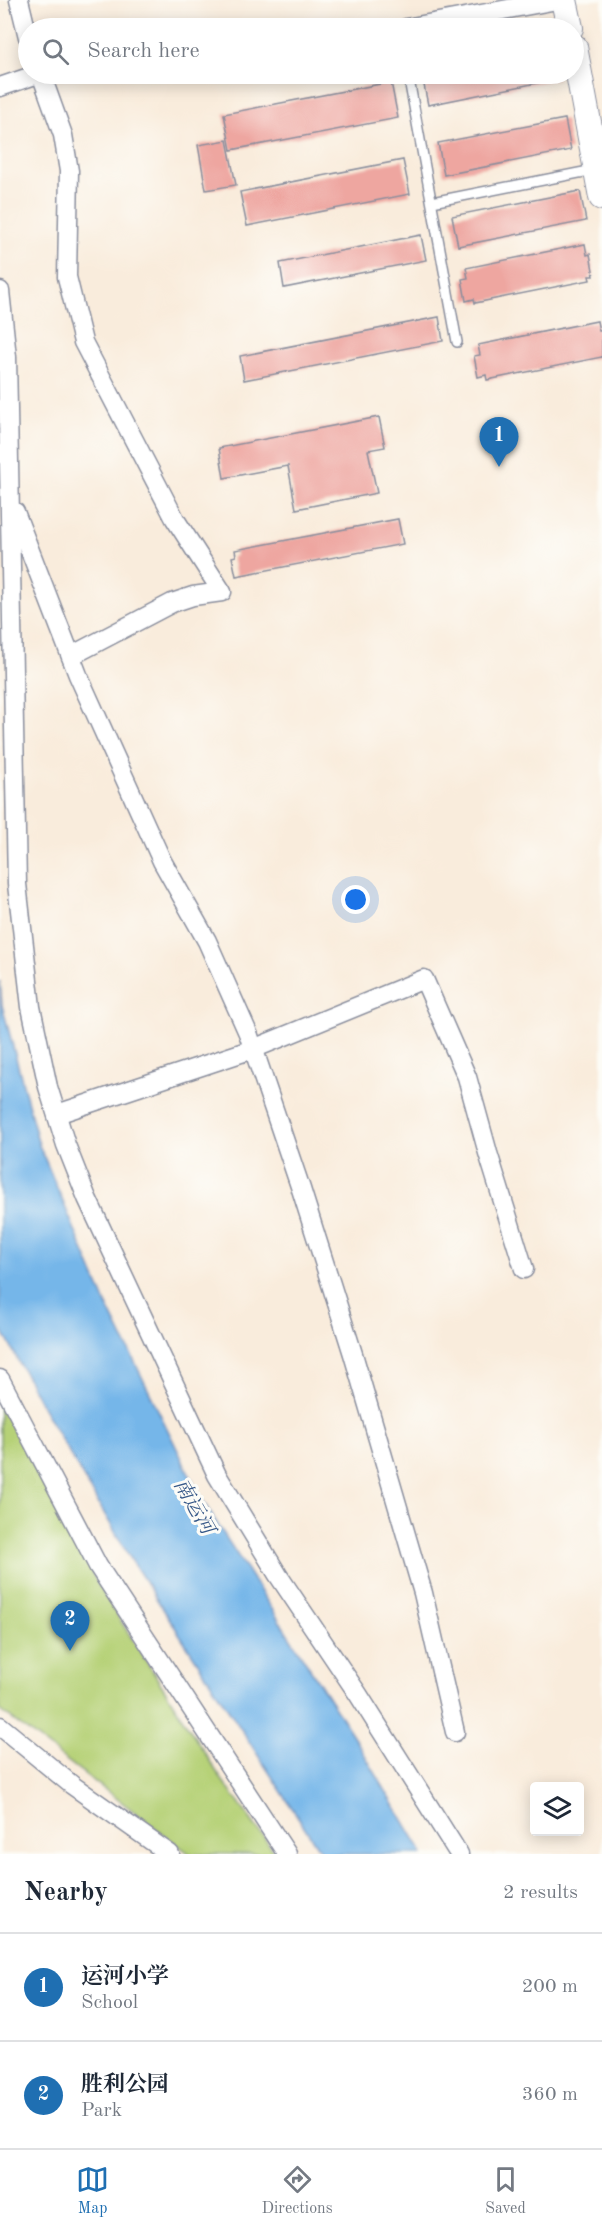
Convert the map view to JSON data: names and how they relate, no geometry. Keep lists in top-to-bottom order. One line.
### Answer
{"water":["南运河"],"page":{"search":"Search here","pins":["1","2"],"heading":["Nearby","2 results"],"list":[{"mark":"1","name":"运河小学","note":"School","value":"200 m"},{"mark":"2","name":"胜利公园","note":"Park","value":"360 m"}],"nav":["Map","Directions","Saved"]}}
